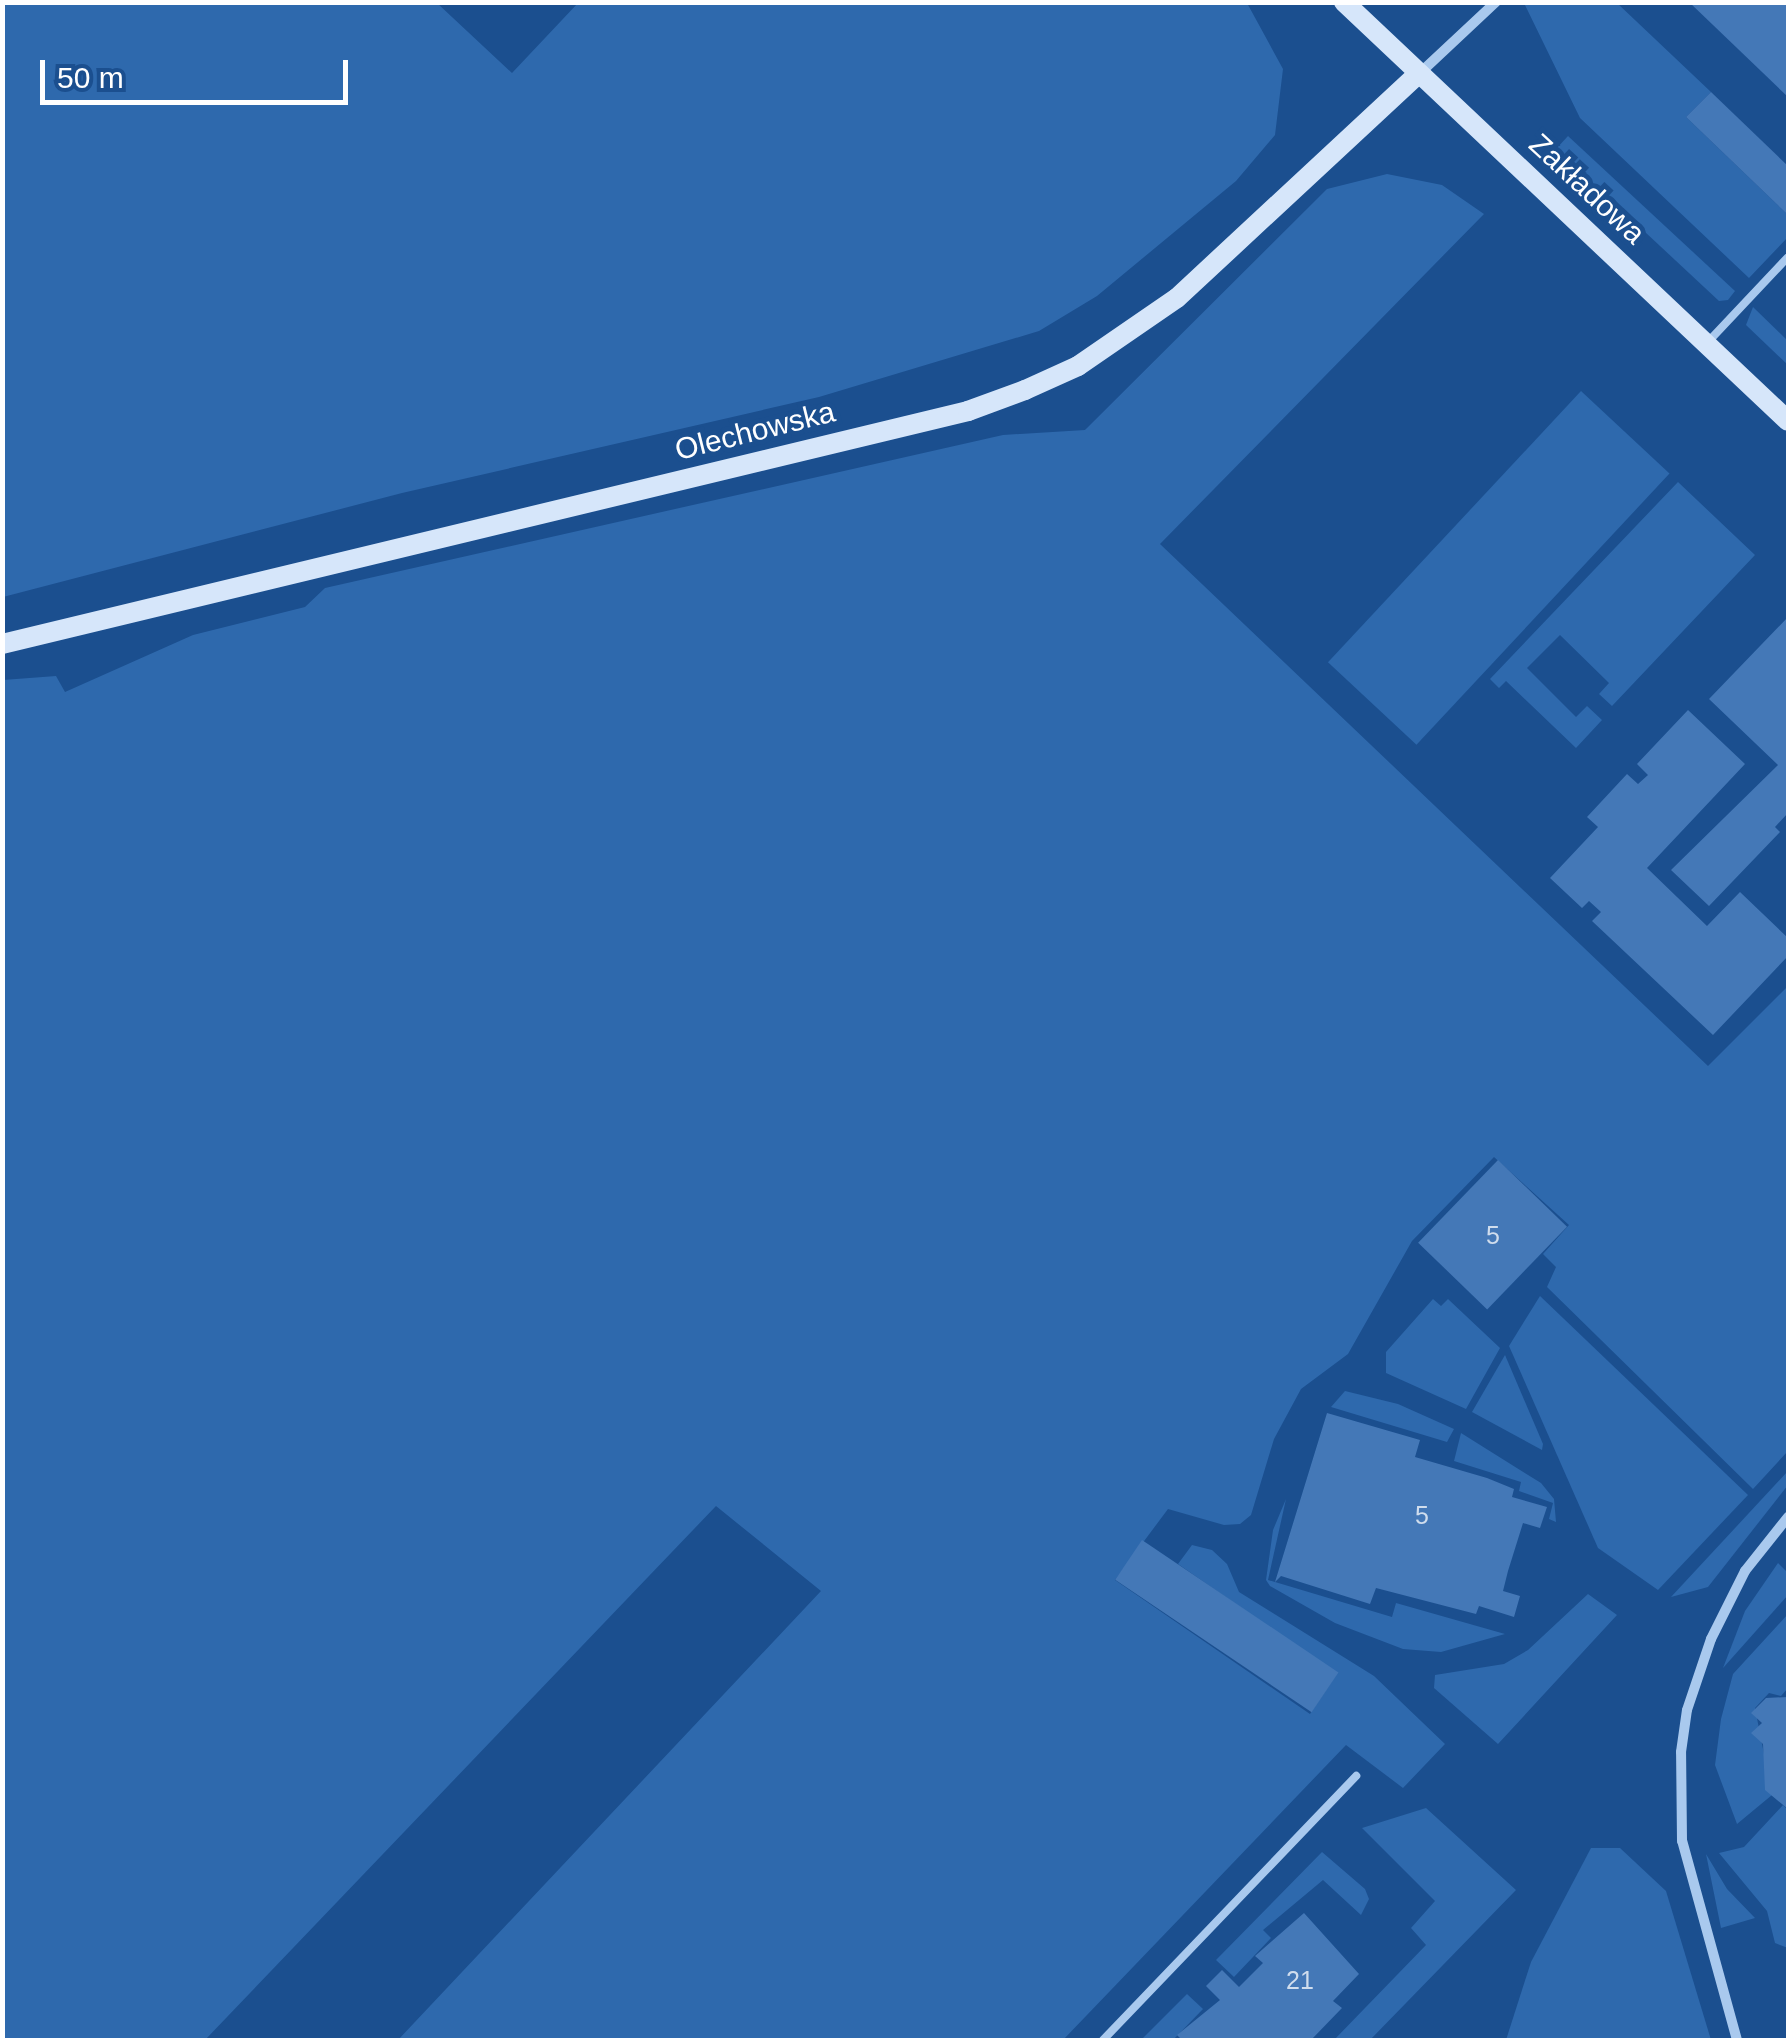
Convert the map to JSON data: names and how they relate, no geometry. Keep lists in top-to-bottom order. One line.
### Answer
{"streets":{"street":["Zakładowa","Olechowska"]},"crossings":[["Zakładowa","Olechowska"]],"house_numbers":["5","5","21"],"scale_bar":"50 m"}
